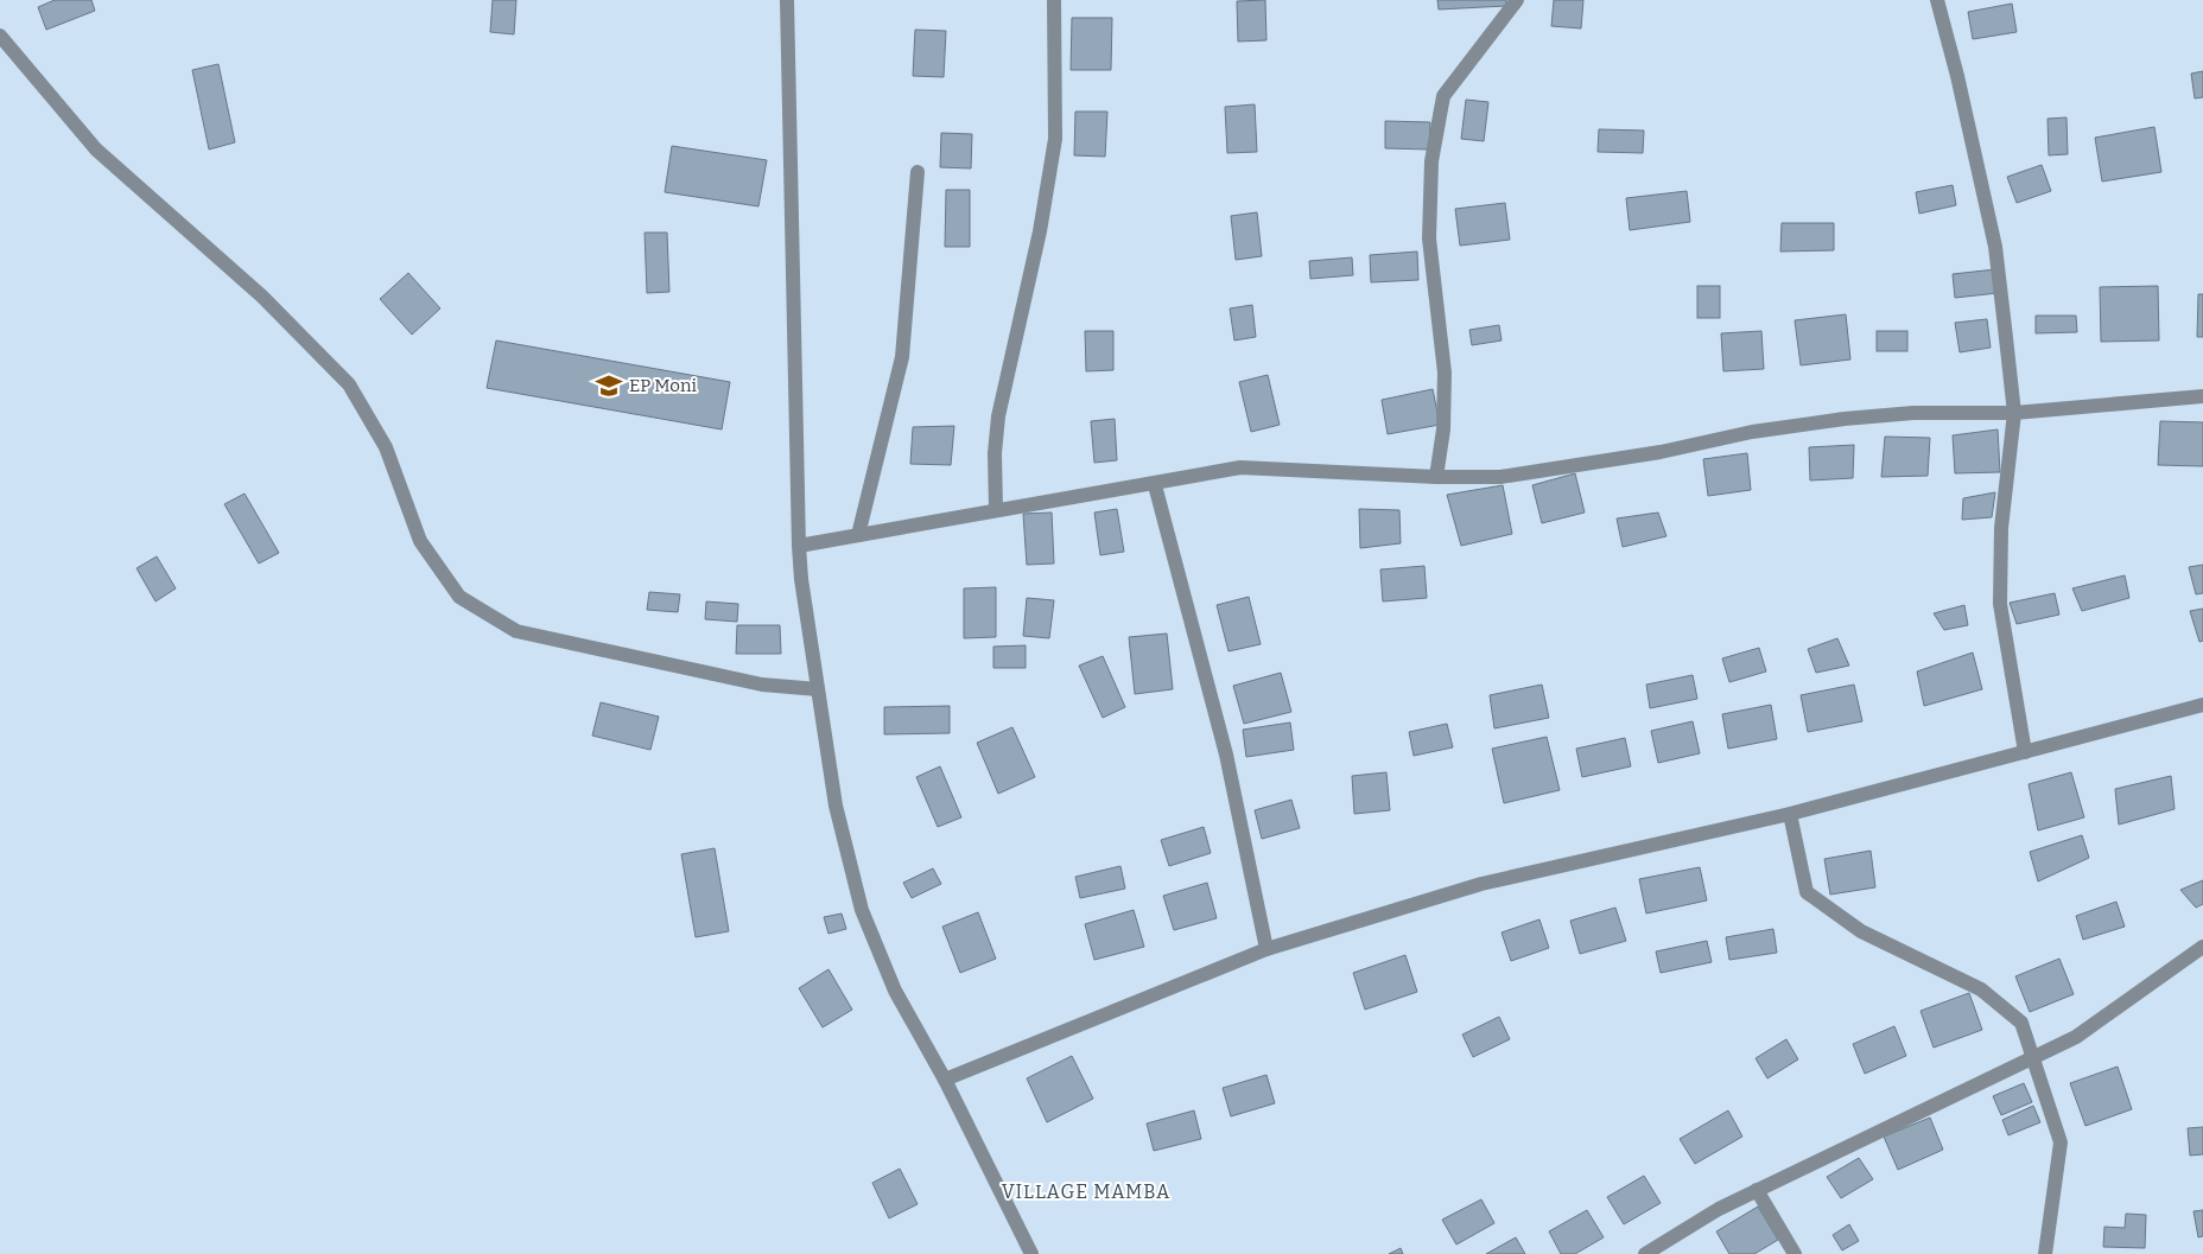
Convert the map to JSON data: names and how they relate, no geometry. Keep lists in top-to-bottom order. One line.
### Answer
{"districts":["VILLAGE MAMBA"],"places":{"school or university":["EP Moni"]}}
